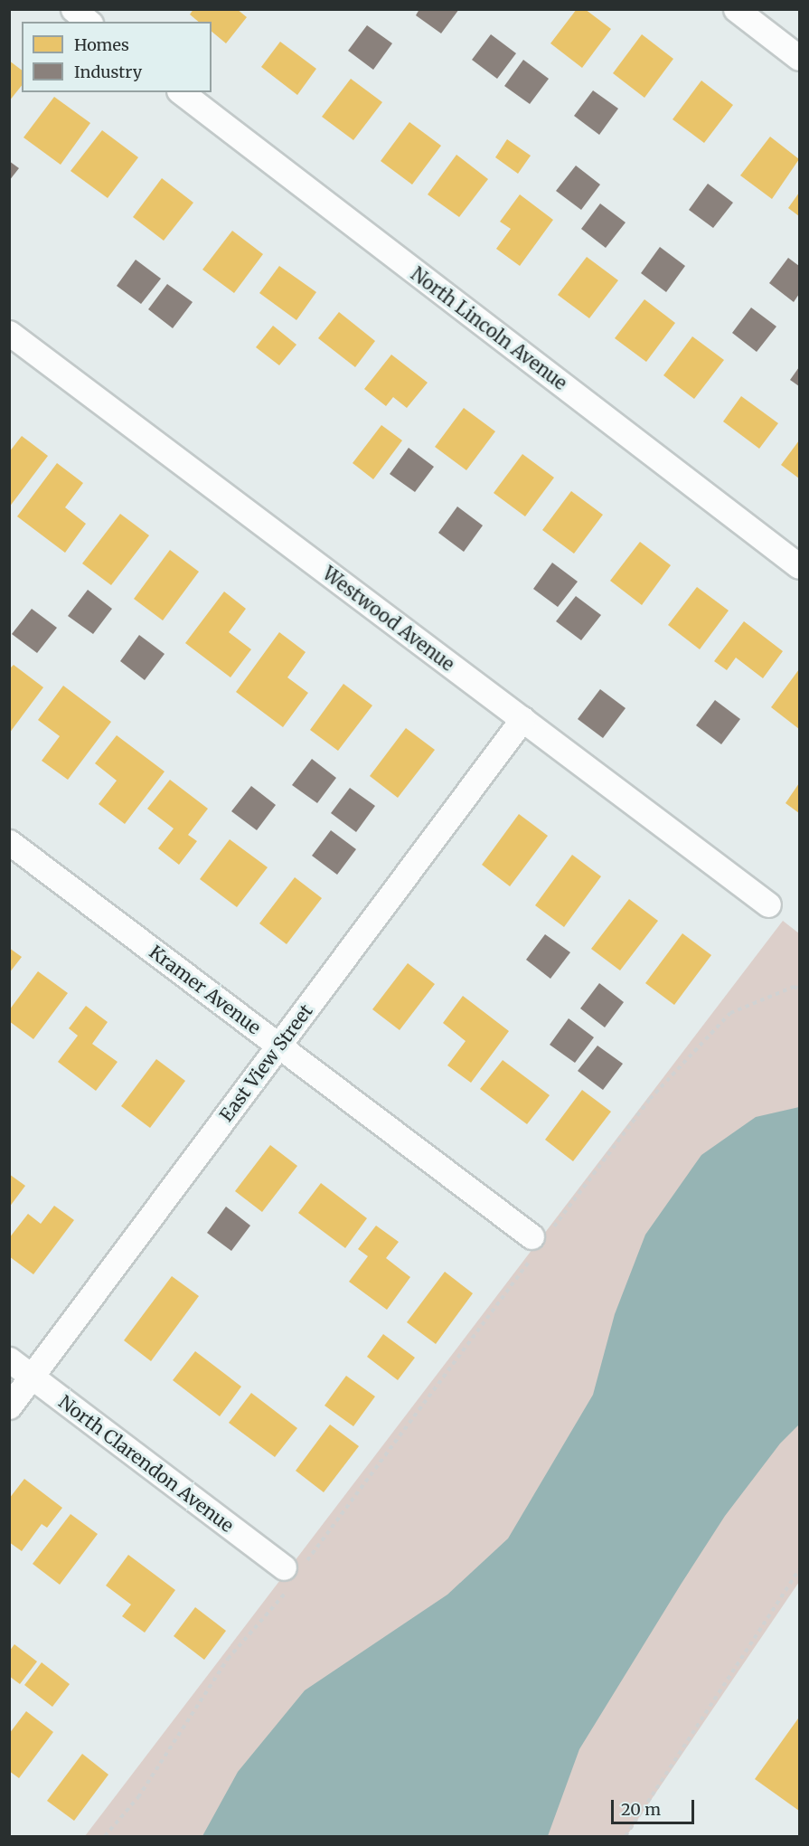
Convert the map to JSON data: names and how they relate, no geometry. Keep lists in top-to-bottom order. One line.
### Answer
{"streets":{"street":["North Lincoln Avenue","Westwood Avenue","Kramer Avenue","East View Street","North Clarendon Avenue"]},"crossings":[["Westwood Avenue","East View Street"],["Kramer Avenue","East View Street"],["East View Street","North Clarendon Avenue"]],"legend":["Homes","Industry"],"scale_bar":"20 m"}
